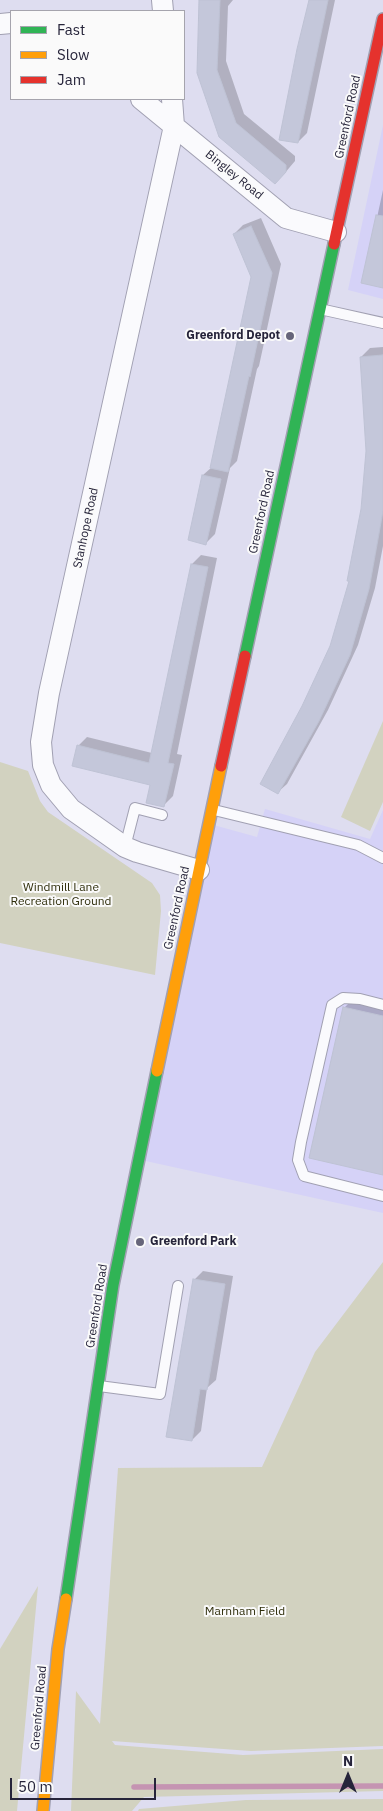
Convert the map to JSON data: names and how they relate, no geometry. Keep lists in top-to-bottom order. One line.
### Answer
{"streets":{"main road":["Greenford Road"],"street":["Bingley Road","Stanhope Road"]},"crossings":[["Greenford Road","Bingley Road"],["Greenford Road","Stanhope Road"],["Bingley Road","Stanhope Road"]],"parks":["Windmill Lane Recreation Ground","Marnham Field"],"places":["Greenford Depot","Greenford Park"],"legend":["Fast","Slow","Jam"],"scale_bar":"50 m","north":"top"}
